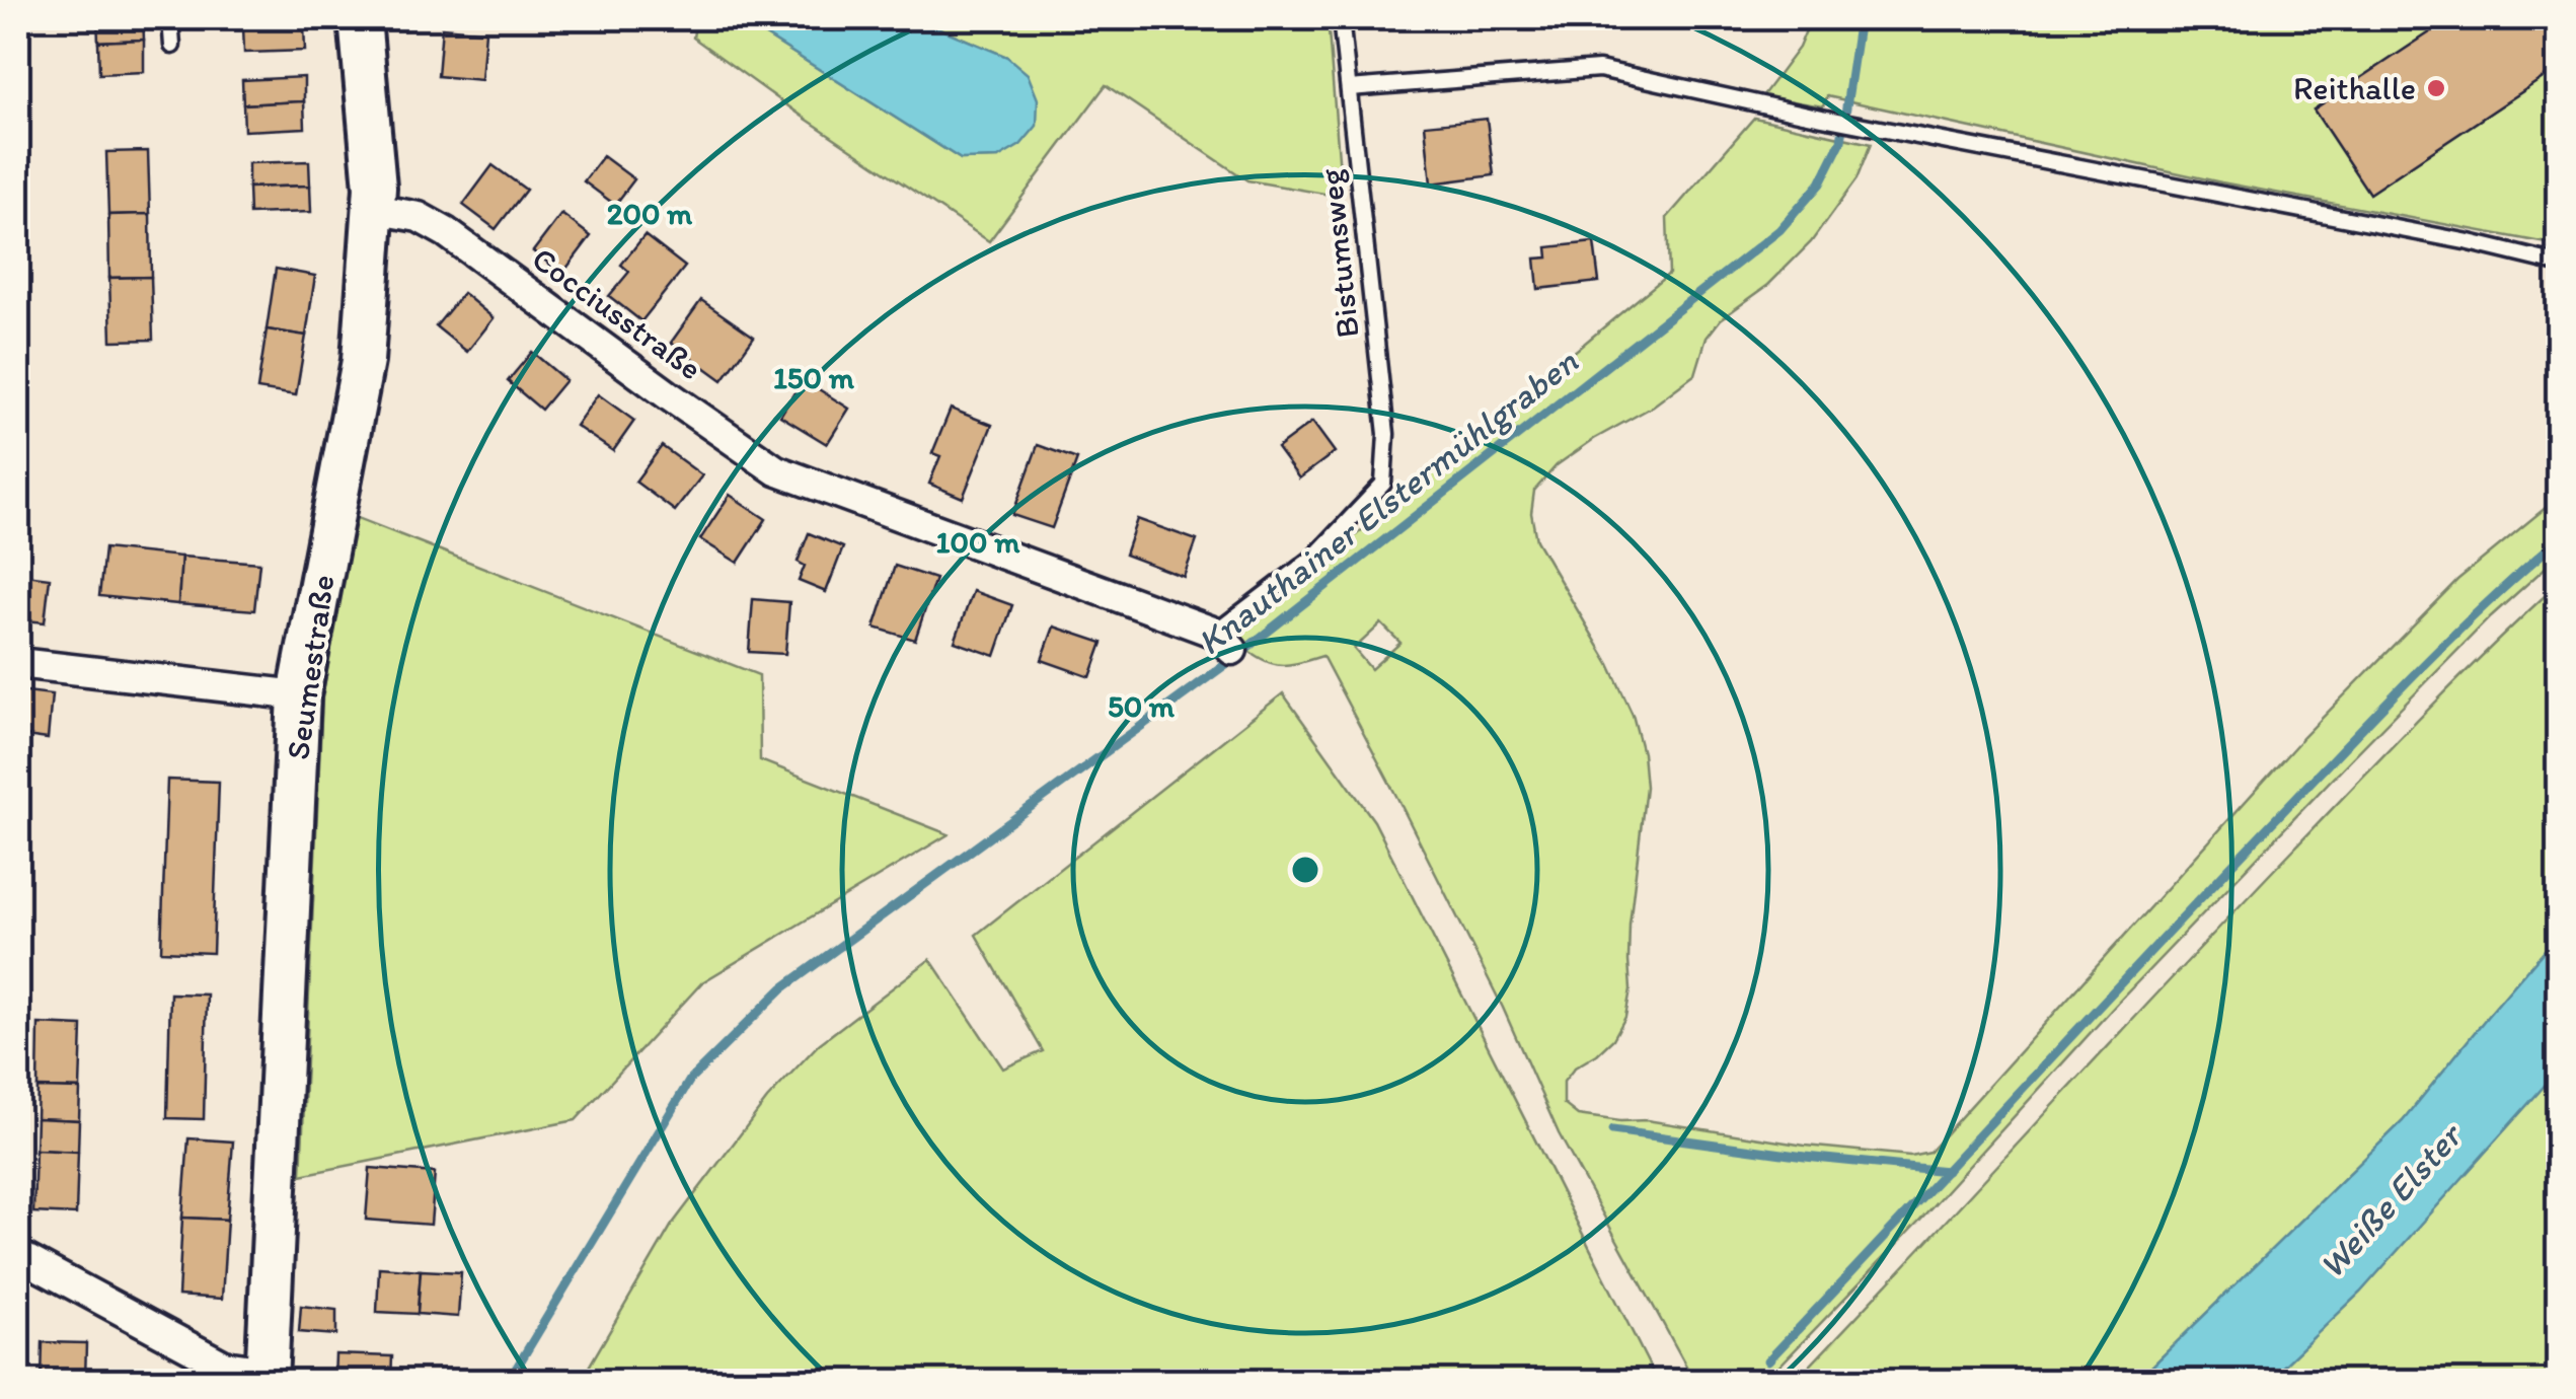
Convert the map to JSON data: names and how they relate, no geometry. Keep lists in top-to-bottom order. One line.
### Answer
{"streets":{"street":["Cocciusstraße","Seumestraße"],"lane":["Bistumsweg"]},"crossings":[["Bistumsweg","Cocciusstraße"],["Cocciusstraße","Seumestraße"]],"water":["Knauthainer Elstermühlgraben","Weiße Elster"],"places":["Reithalle"],"rings":["200 m","150 m","100 m","50 m"]}
